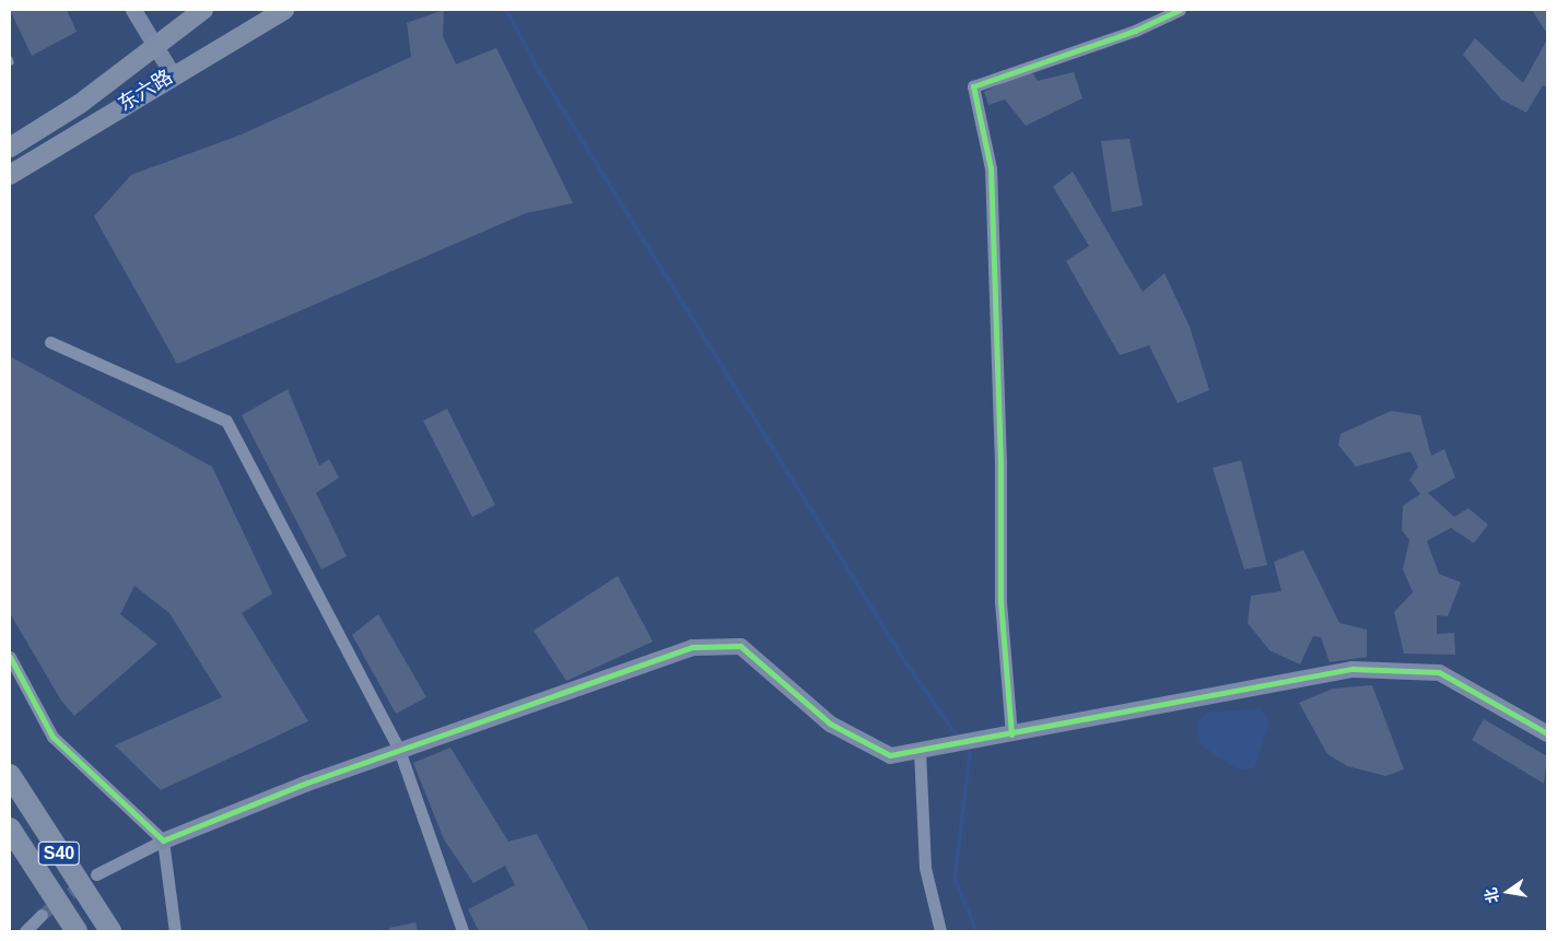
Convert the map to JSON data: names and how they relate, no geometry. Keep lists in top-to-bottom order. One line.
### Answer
{"streets":{"highway":["S40"],"main road":["东六路"]},"north":"left"}
